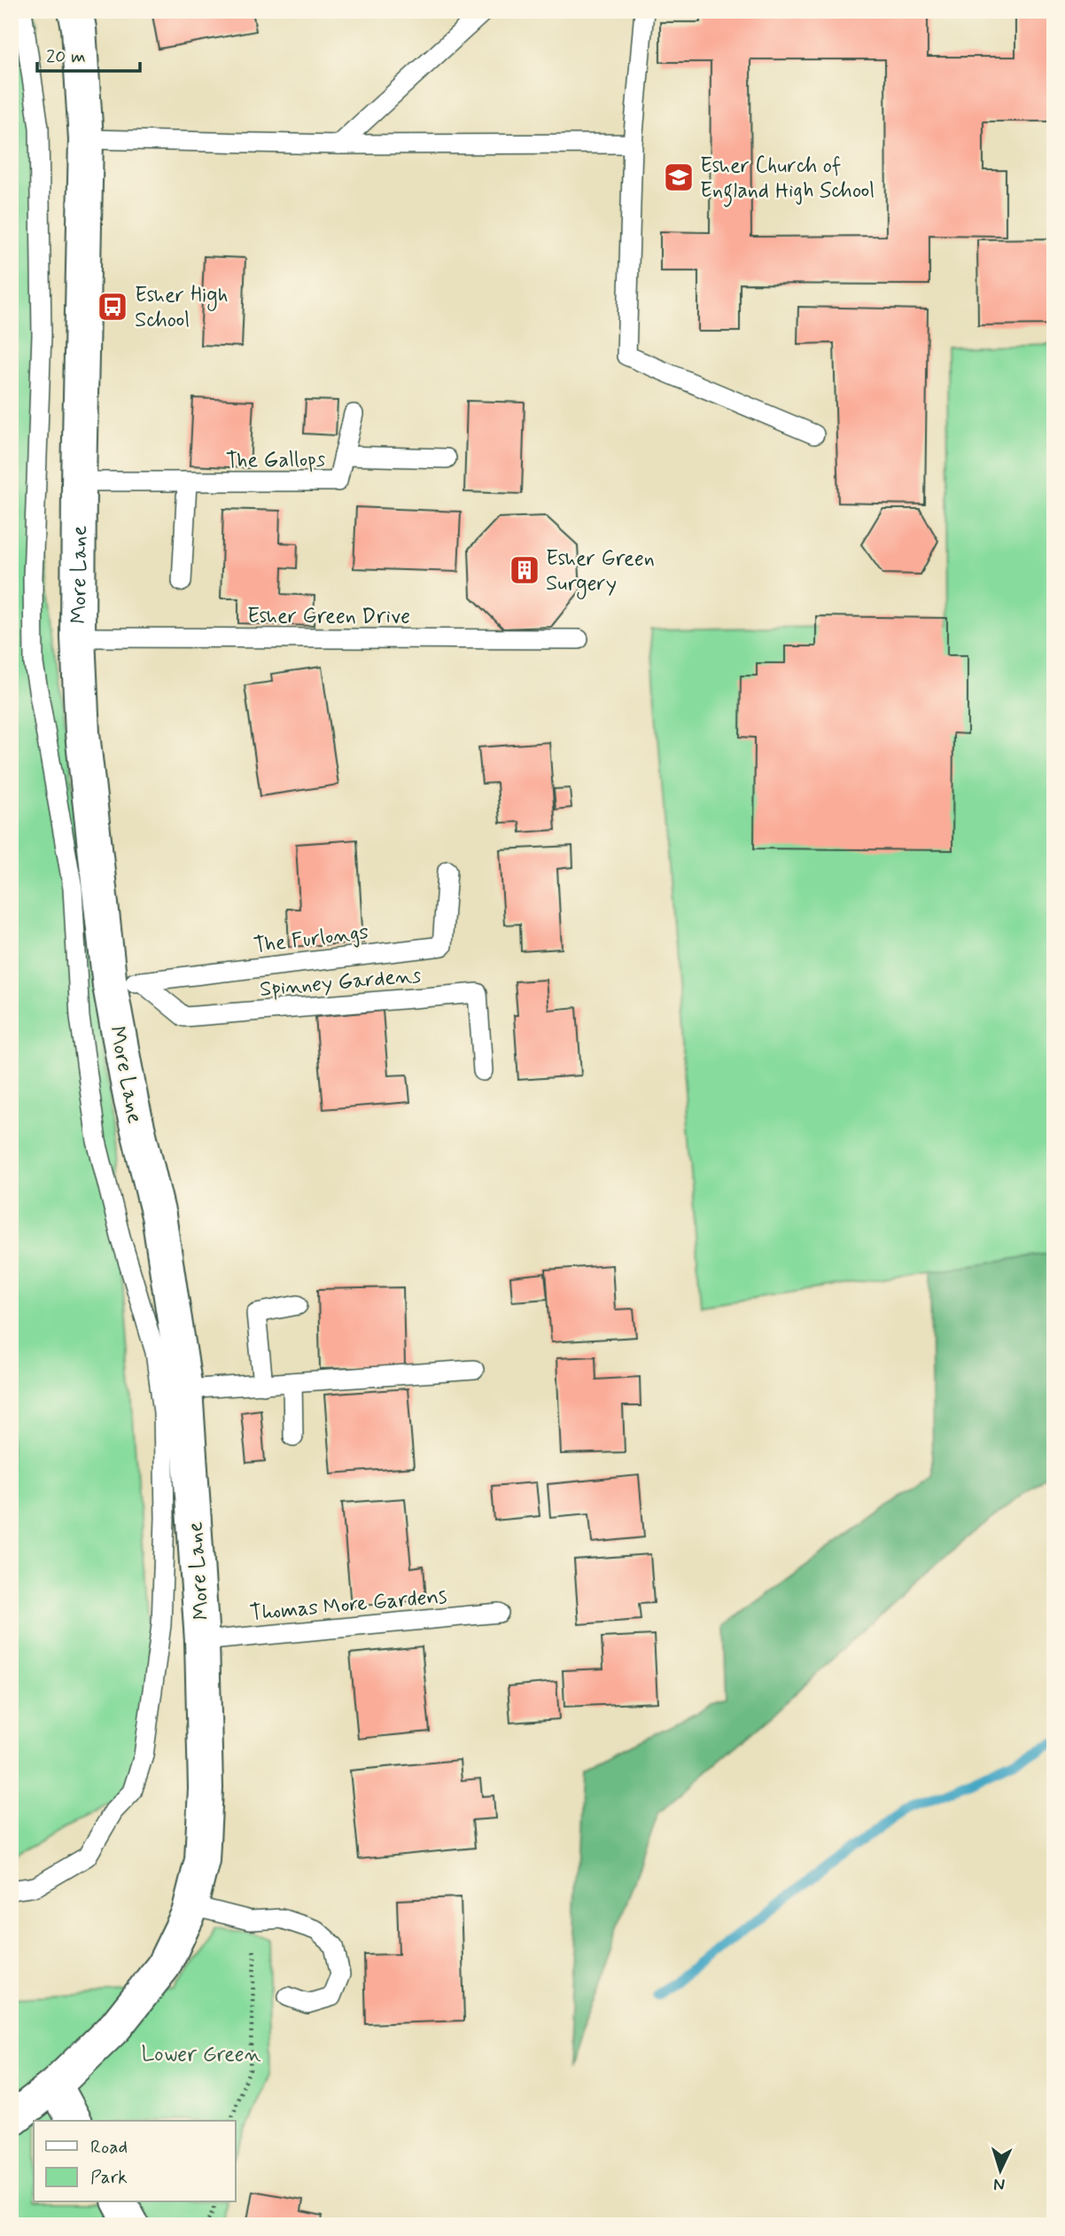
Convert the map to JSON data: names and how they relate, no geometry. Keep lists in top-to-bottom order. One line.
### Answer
{"streets":{"street":["More Lane"],"lane":["The Gallops","Esher Green Drive","The Furlongs","Spinney Gardens","Thomas More Gardens"]},"crossings":[["The Gallops","More Lane"],["More Lane","Esher Green Drive"],["More Lane","The Furlongs"],["More Lane","Spinney Gardens"],["More Lane","Thomas More Gardens"],["The Furlongs","Spinney Gardens"]],"parks":["Lower Green"],"places":{"school or university":["Esher Church of England High School"],"bus stop":["Esher High School"],"building":["Esher Green Surgery"]},"legend":["Road","Park"],"scale_bar":"20 m","north":"bottom"}
